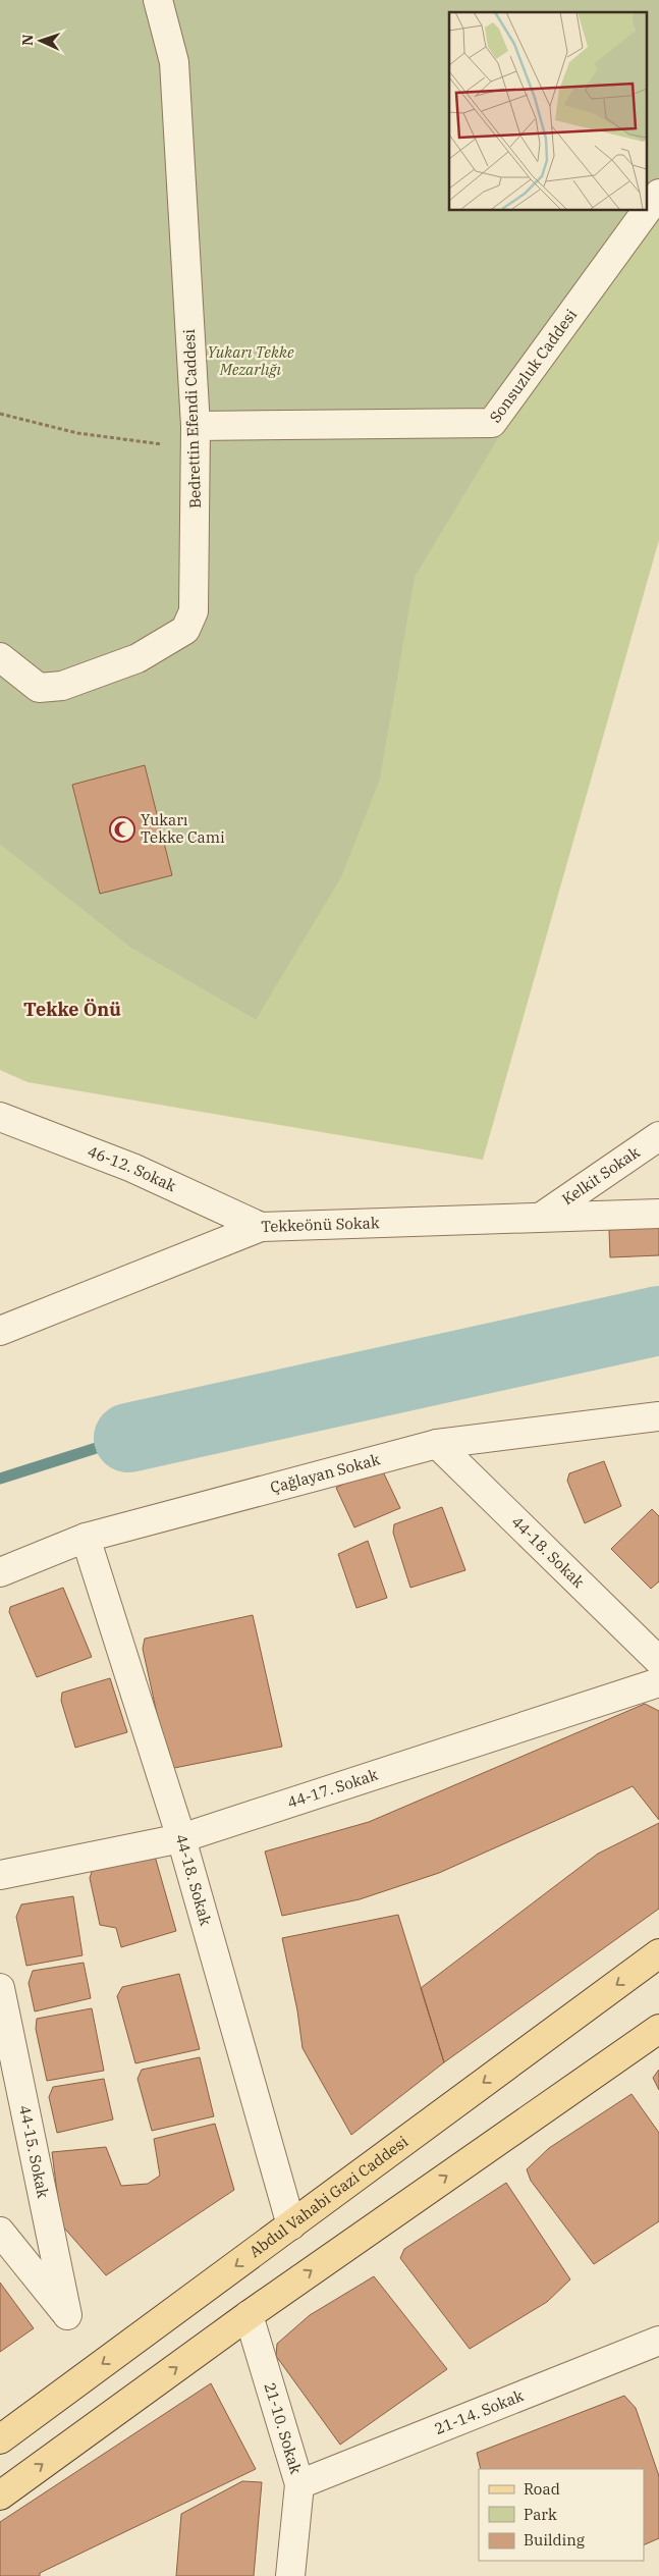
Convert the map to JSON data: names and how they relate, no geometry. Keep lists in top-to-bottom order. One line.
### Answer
{"streets":{"main road":["Abdul Vahabi Gazi Caddesi"],"street":["Sonsuzluk Caddesi","Bedrettin Efendi Caddesi","46-12. Sokak","Kelkit Sokak","Tekkeönü Sokak","Çağlayan Sokak","44-18. Sokak","44-17. Sokak","44-15. Sokak","21-14. Sokak","21-10. Sokak"]},"crossings":[["Sonsuzluk Caddesi","Bedrettin Efendi Caddesi"],["46-12. Sokak","Tekkeönü Sokak"],["Kelkit Sokak","Tekkeönü Sokak"],["Çağlayan Sokak","44-18. Sokak"],["44-18. Sokak","44-17. Sokak"],["44-18. Sokak","Abdul Vahabi Gazi Caddesi"],["21-14. Sokak","21-10. Sokak"]],"districts":["Tekke Önü"],"parks":["Yukarı Tekke Mezarlığı"],"places":{"mosque":["Yukarı Tekke Cami"]},"legend":["Road","Park","Building"],"north":"left"}
